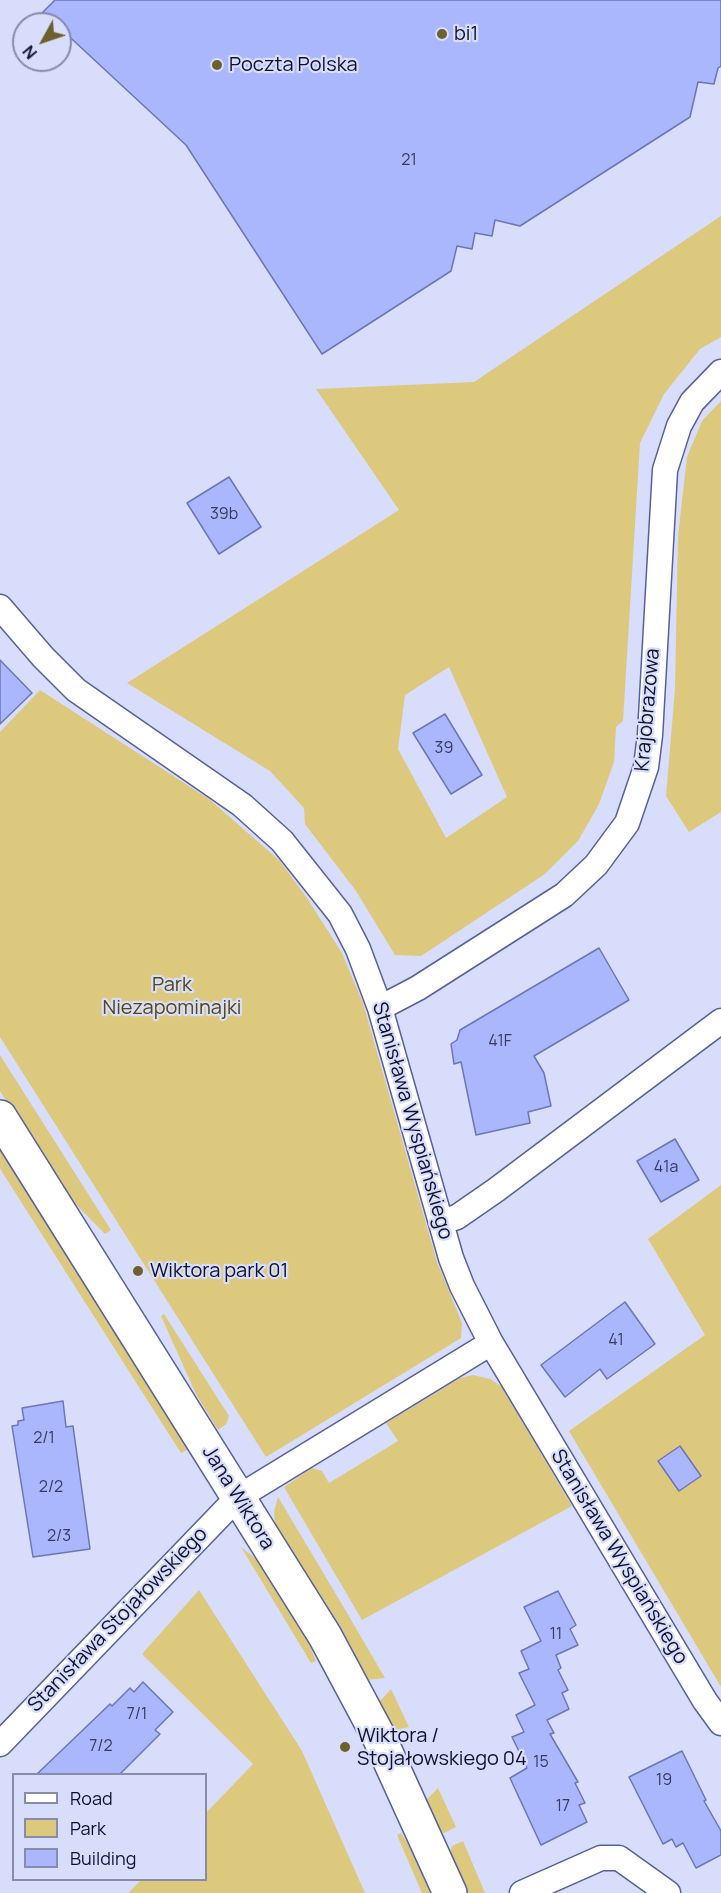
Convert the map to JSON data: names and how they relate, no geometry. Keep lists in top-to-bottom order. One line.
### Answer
{"streets":{"street":["Krajobrazowa","Stanisława Wyspiańskiego","Jana Wiktora","Stanisława Stojałowskiego"]},"crossings":[["Krajobrazowa","Stanisława Wyspiańskiego"],["Stanisława Wyspiańskiego","Stanisława Stojałowskiego"],["Jana Wiktora","Stanisława Stojałowskiego"]],"parks":["Park Niezapominajki"],"places":["bi1","Poczta Polska","Wiktora park 01","Wiktora / Stojałowskiego 04"],"house_numbers":["21","39b","39","41F","41a","41","2/1","2/2","2/3","11","7/1","7/2","15","19","17"],"legend":["Road","Park","Building"],"north":"bottom left"}
